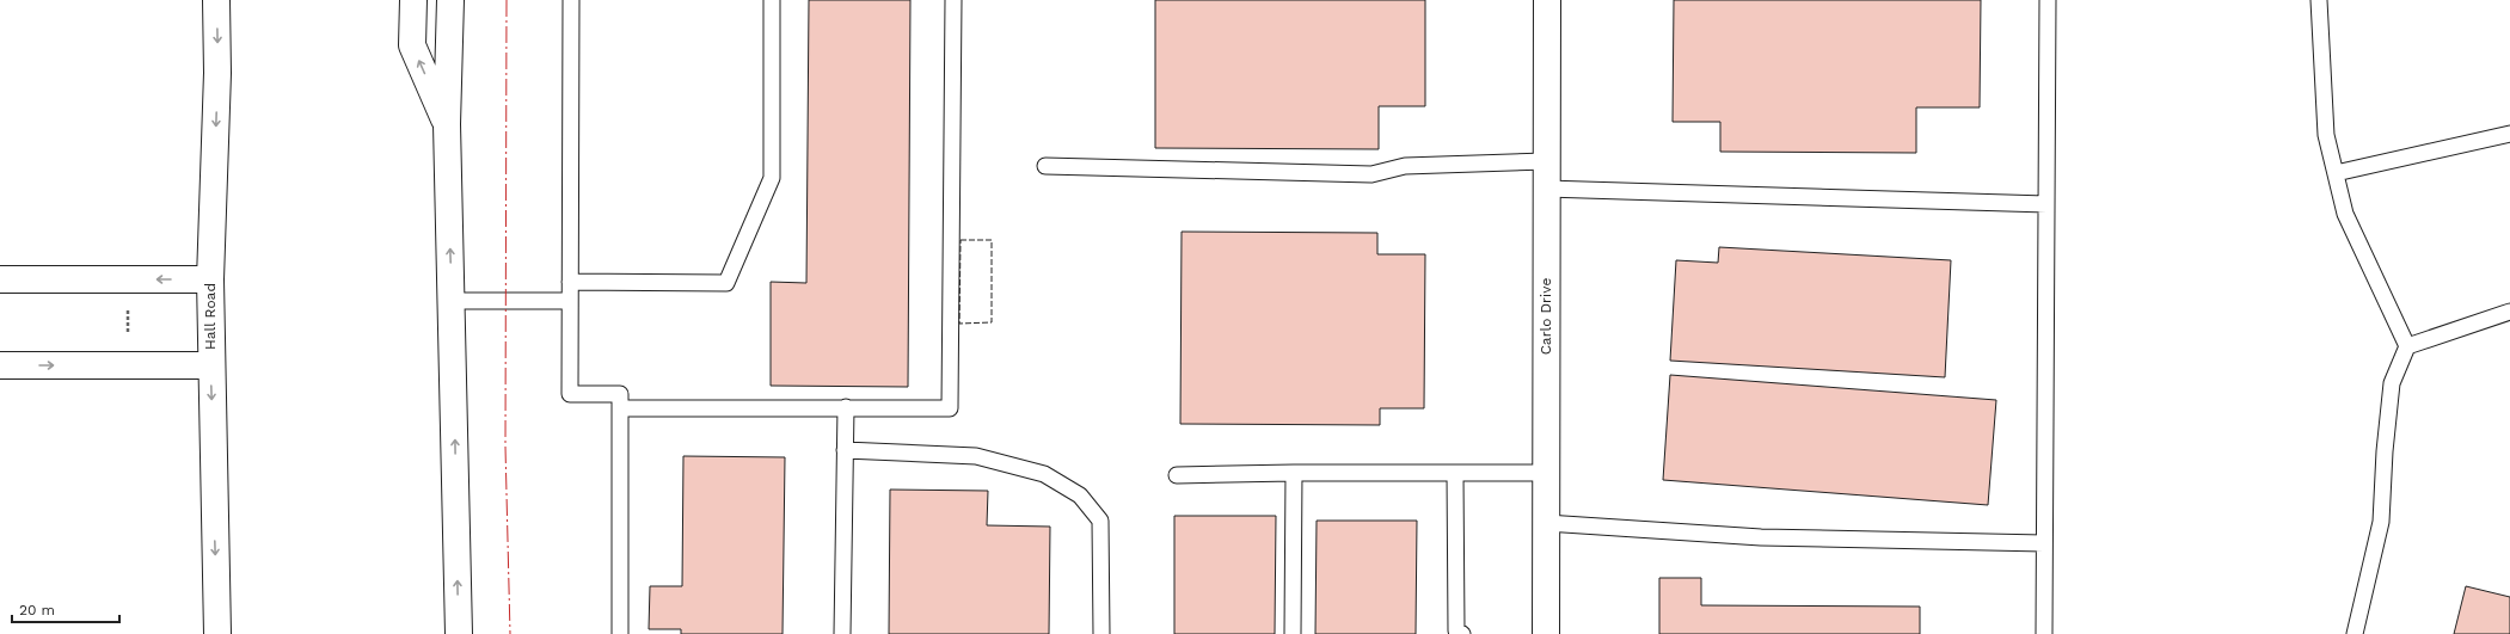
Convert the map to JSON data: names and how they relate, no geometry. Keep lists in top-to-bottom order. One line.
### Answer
{"streets":{"main road":["Hall Road","Carlo Drive"]},"scale_bar":"20 m"}
